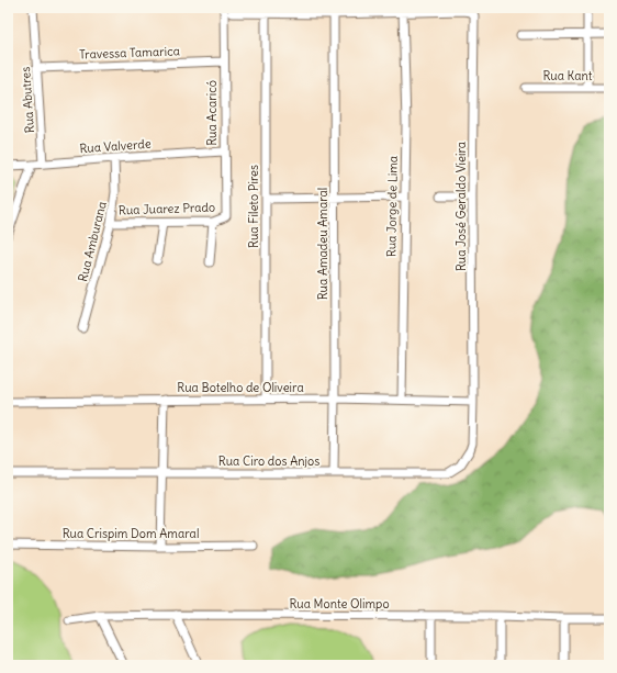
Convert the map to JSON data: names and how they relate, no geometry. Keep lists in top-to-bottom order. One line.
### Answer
{"streets":{"street":["Travessa Tamarica","Rua Kant","Rua Abutres","Rua Acaricó","Rua Valverde","Rua Fileto Pires","Rua Jorge de Lima","Rua José Geraldo Vieira","Rua Juarez Prado","Rua Amburana","Rua Amadeu Amaral","Rua Botelho de Oliveira","Rua Ciro dos Anjos","Rua Crispim Dom Amaral","Rua Monte Olimpo"]},"crossings":[["Travessa Tamarica","Rua Abutres"],["Travessa Tamarica","Rua Acaricó"],["Rua Abutres","Rua Valverde"],["Rua Acaricó","Rua Valverde"],["Rua Acaricó","Rua Juarez Prado"],["Rua Valverde","Rua Amburana"],["Rua Fileto Pires","Rua Botelho de Oliveira"],["Rua Jorge de Lima","Rua José Geraldo Vieira"],["Rua Jorge de Lima","Rua Botelho de Oliveira"],["Rua José Geraldo Vieira","Rua Botelho de Oliveira"],["Rua José Geraldo Vieira","Rua Ciro dos Anjos"],["Rua Juarez Prado","Rua Amburana"],["Rua Amadeu Amaral","Rua Botelho de Oliveira"],["Rua Amadeu Amaral","Rua Ciro dos Anjos"],["Rua Botelho de Oliveira","Rua Ciro dos Anjos"]]}
